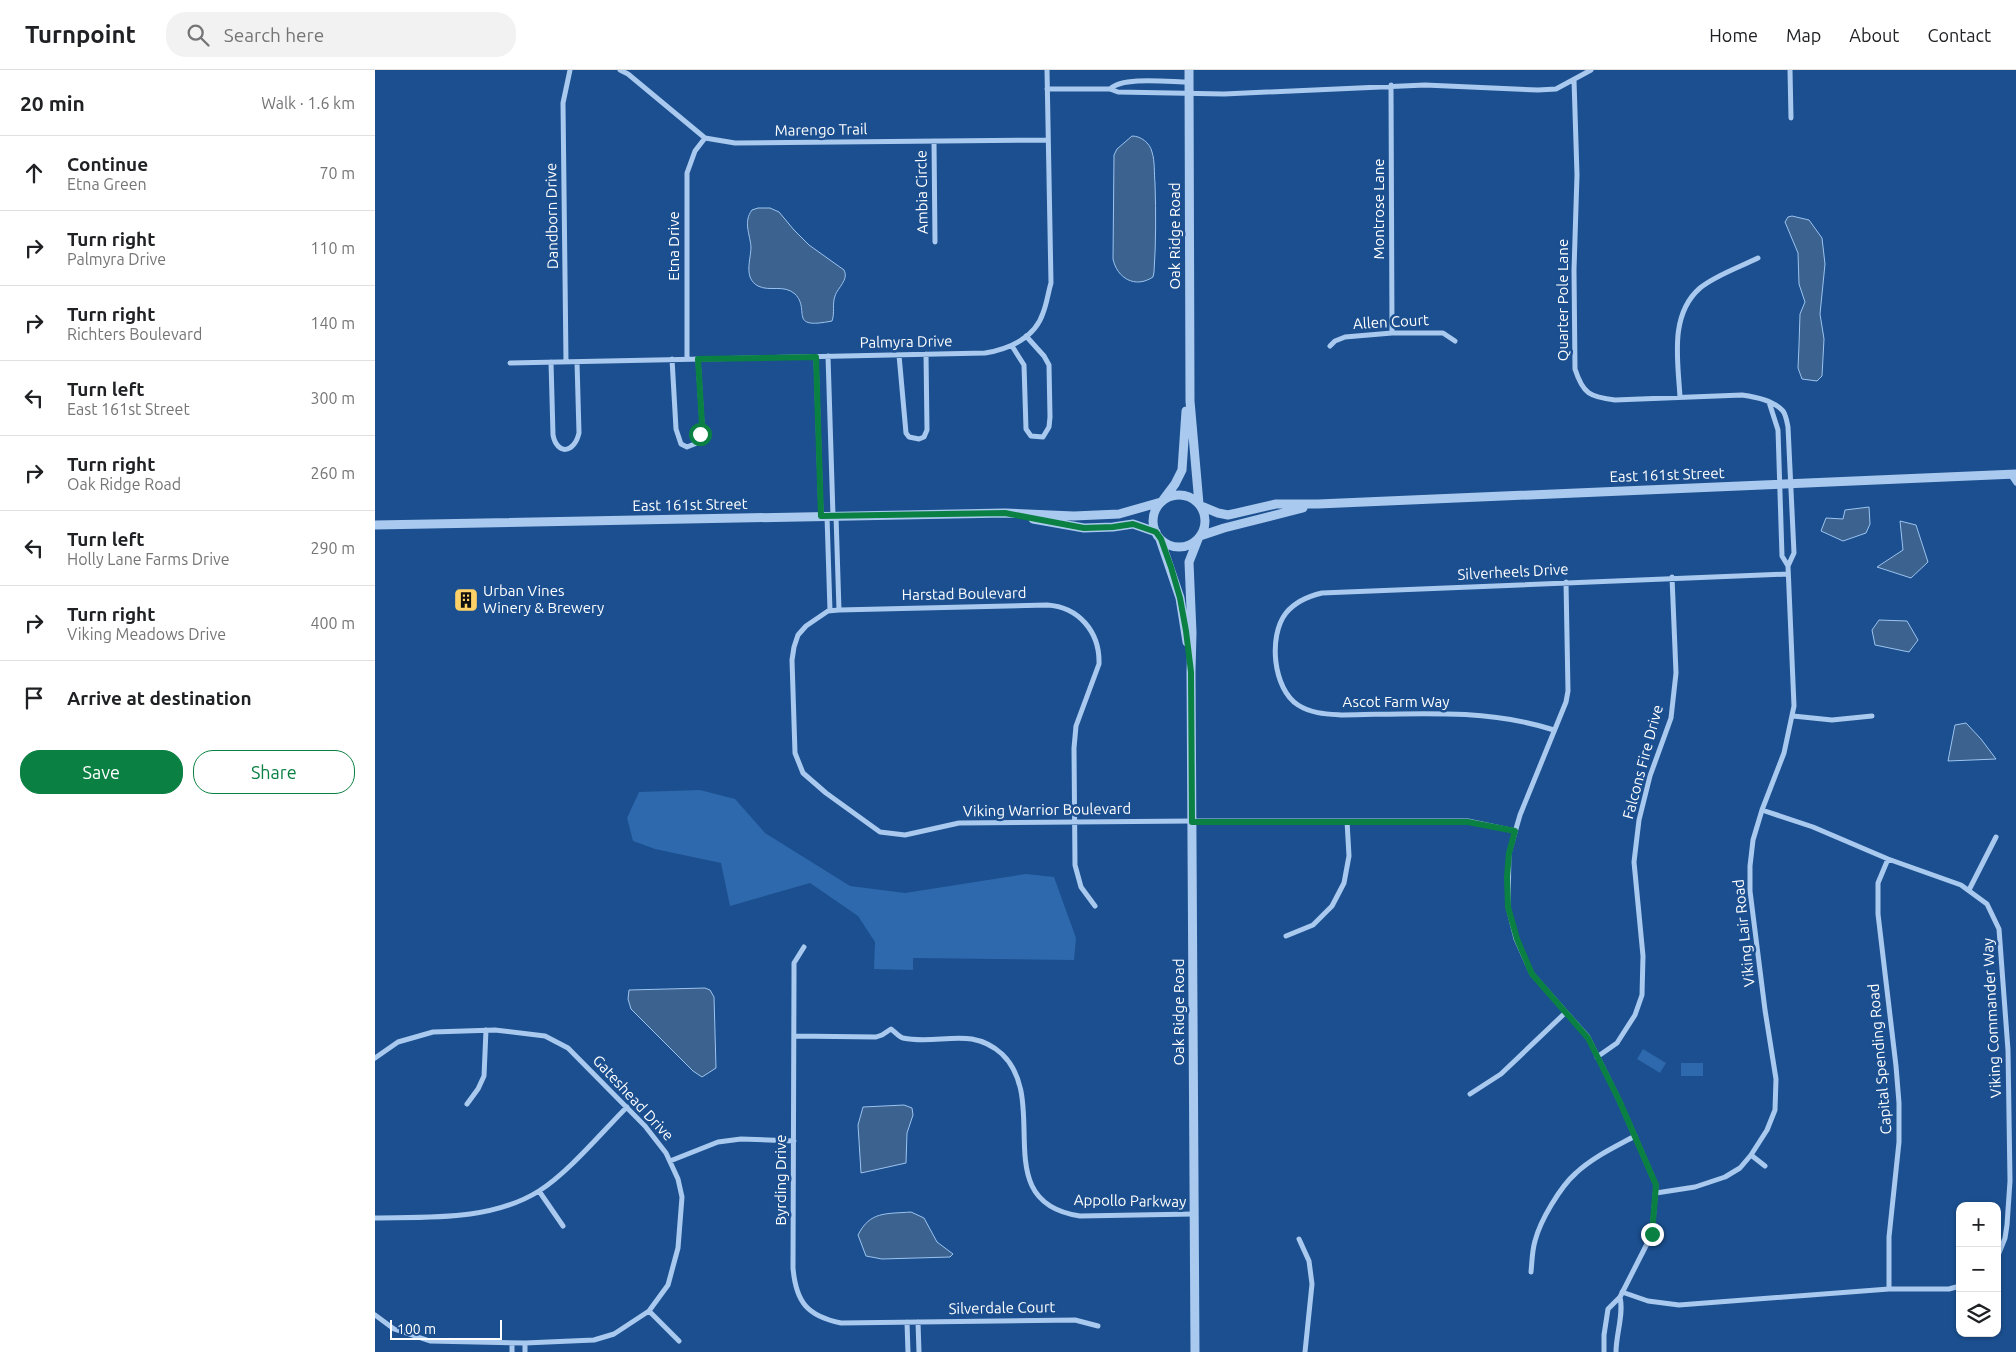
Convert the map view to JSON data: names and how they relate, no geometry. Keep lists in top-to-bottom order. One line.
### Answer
{"streets":{"street":["Marengo Trail","Ambia Circle","Montrose Lane","Dandborn Drive","Oak Ridge Road","Etna Drive","Quarter Pole Lane","Allen Court","Palmyra Drive","East 161st Street","Silverheels Drive","Harstad Boulevard","Ascot Farm Way","Falcons Fire Drive","Viking Warrior Boulevard","Viking Lair Road","Viking Commander Way","Capital Spending Road","Gateshead Drive","Byrding Drive","Appollo Parkway","Silverdale Court"]},"crossings":[["Marengo Trail","Ambia Circle"],["Marengo Trail","Etna Drive"],["Marengo Trail","Palmyra Drive"],["Montrose Lane","Allen Court"],["Dandborn Drive","Palmyra Drive"],["Oak Ridge Road","East 161st Street"],["Oak Ridge Road","Viking Warrior Boulevard"],["Oak Ridge Road","Appollo Parkway"],["Etna Drive","Palmyra Drive"],["East 161st Street","Viking Lair Road"],["Silverheels Drive","Ascot Farm Way"],["Silverheels Drive","Falcons Fire Drive"],["Silverheels Drive","Viking Lair Road"],["Harstad Boulevard","Viking Warrior Boulevard"],["Viking Lair Road","Viking Commander Way"],["Viking Commander Way","Capital Spending Road"],["Byrding Drive","Appollo Parkway"],["Byrding Drive","Silverdale Court"]],"places":{"building":["Urban Vines Winery & Brewery"]},"scale_bar":"100 m","page":{"header":"Turnpoint","search":"Search here","nav":["Home","Map","About","Contact"],"heading":["20 min","Walk · 1.6 km"],"list":[["Continue","Etna Green","70 m"],["Turn right","Palmyra Drive","110 m"],["Turn right","Richters Boulevard","140 m"],["Turn left","East 161st Street","300 m"],["Turn right","Oak Ridge Road","260 m"],["Turn left","Holly Lane Farms Drive","290 m"],["Turn right","Viking Meadows Drive","400 m"],"Arrive at destination"],"buttons":["Save","Share"],"map_buttons":["+","−"],"scale":"100 m"}}
